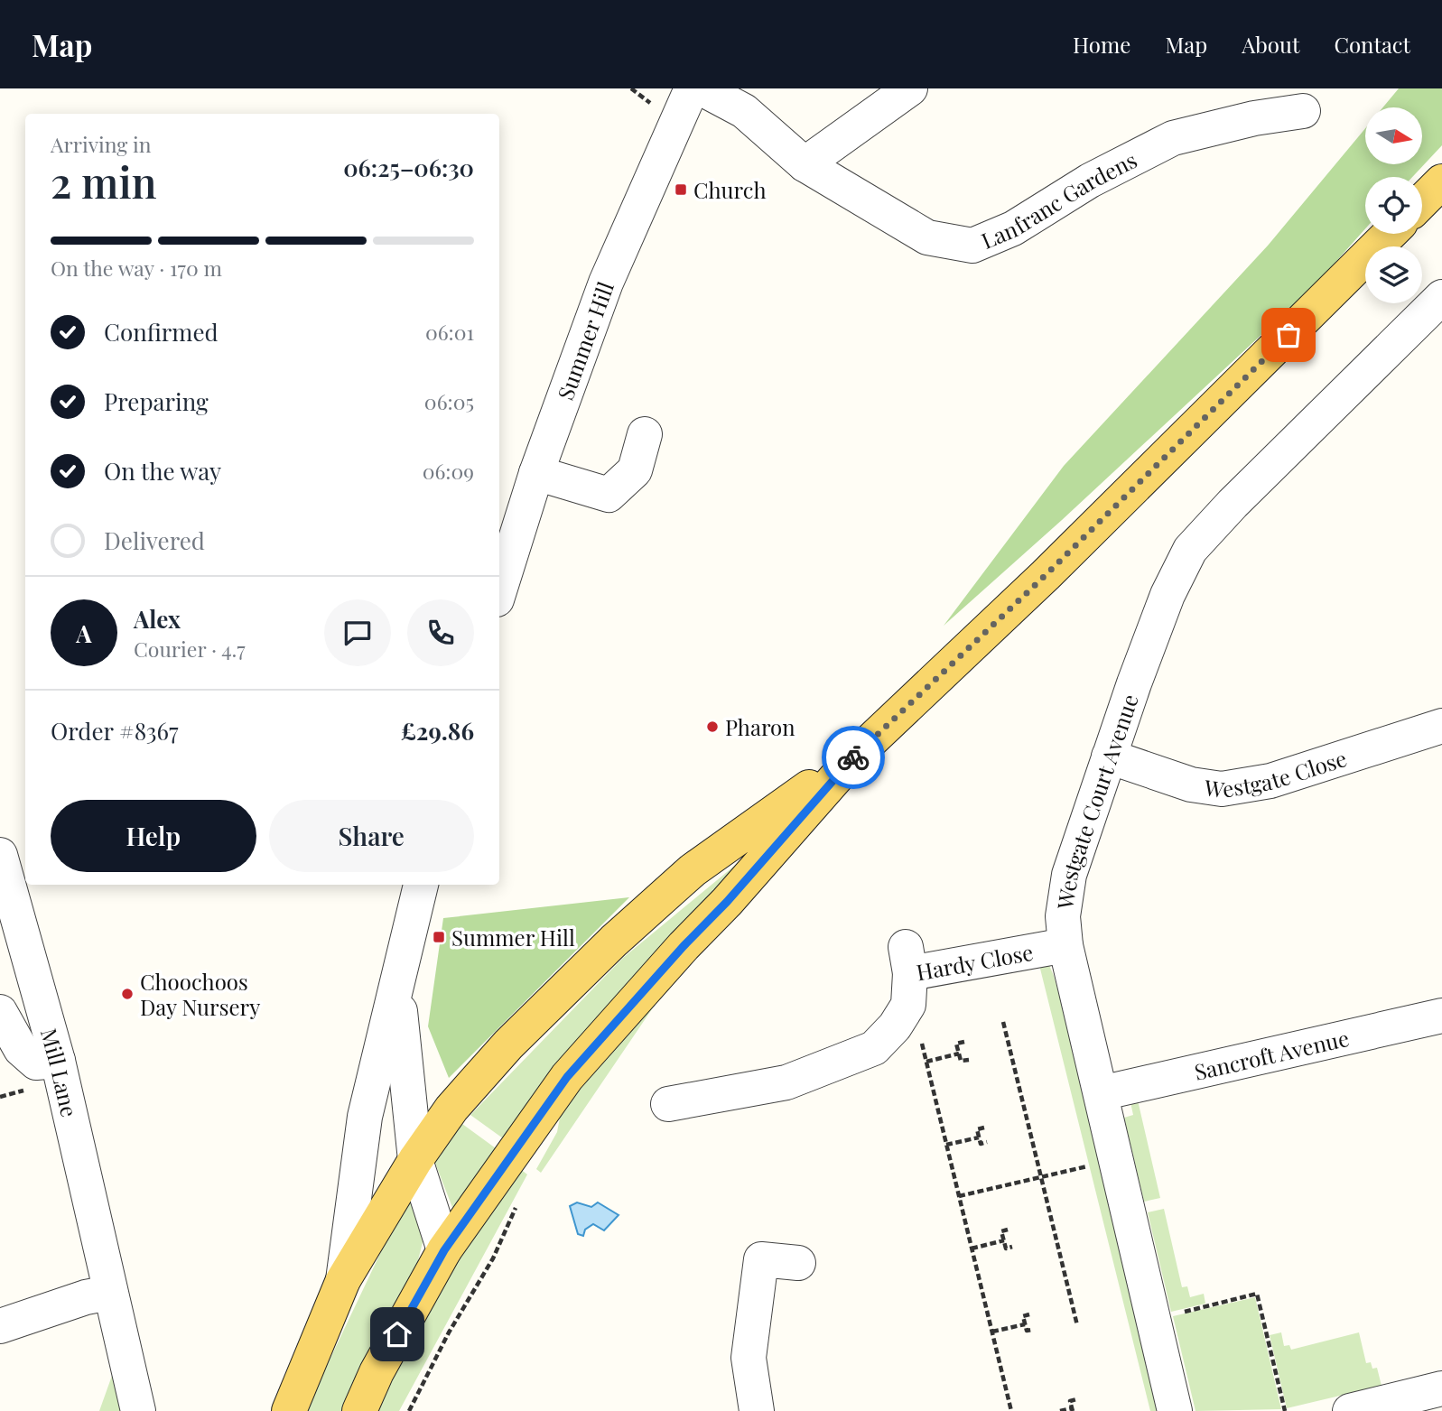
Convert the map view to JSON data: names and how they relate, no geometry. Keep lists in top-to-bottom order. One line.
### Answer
{"streets":{"street":["Lanfranc Gardens","Summer Hill","Westgate Close","Westgate Court Avenue","Hardy Close","Sancroft Avenue","Mill Lane"]},"crossings":[["Westgate Close","Westgate Court Avenue"],["Westgate Court Avenue","Hardy Close"],["Westgate Court Avenue","Sancroft Avenue"]],"places":{"transit":["Church","Summer Hill"],"other":["Pharon","Choochoos Day Nursery"]},"north":"right","page":{"header":"Map","nav":["Home","Map","About","Contact"],"heading":["2 min","Arriving in","06:25–06:30"],"panel":["Alex","Courier · 4.7","Order #8367","£29.86"],"bar":"On the way · 170 m","list":[["Confirmed","06:01"],["Preparing","06:05"],["On the way","06:09"],"Delivered"],"round":"A","buttons":["Help","Share"]}}
